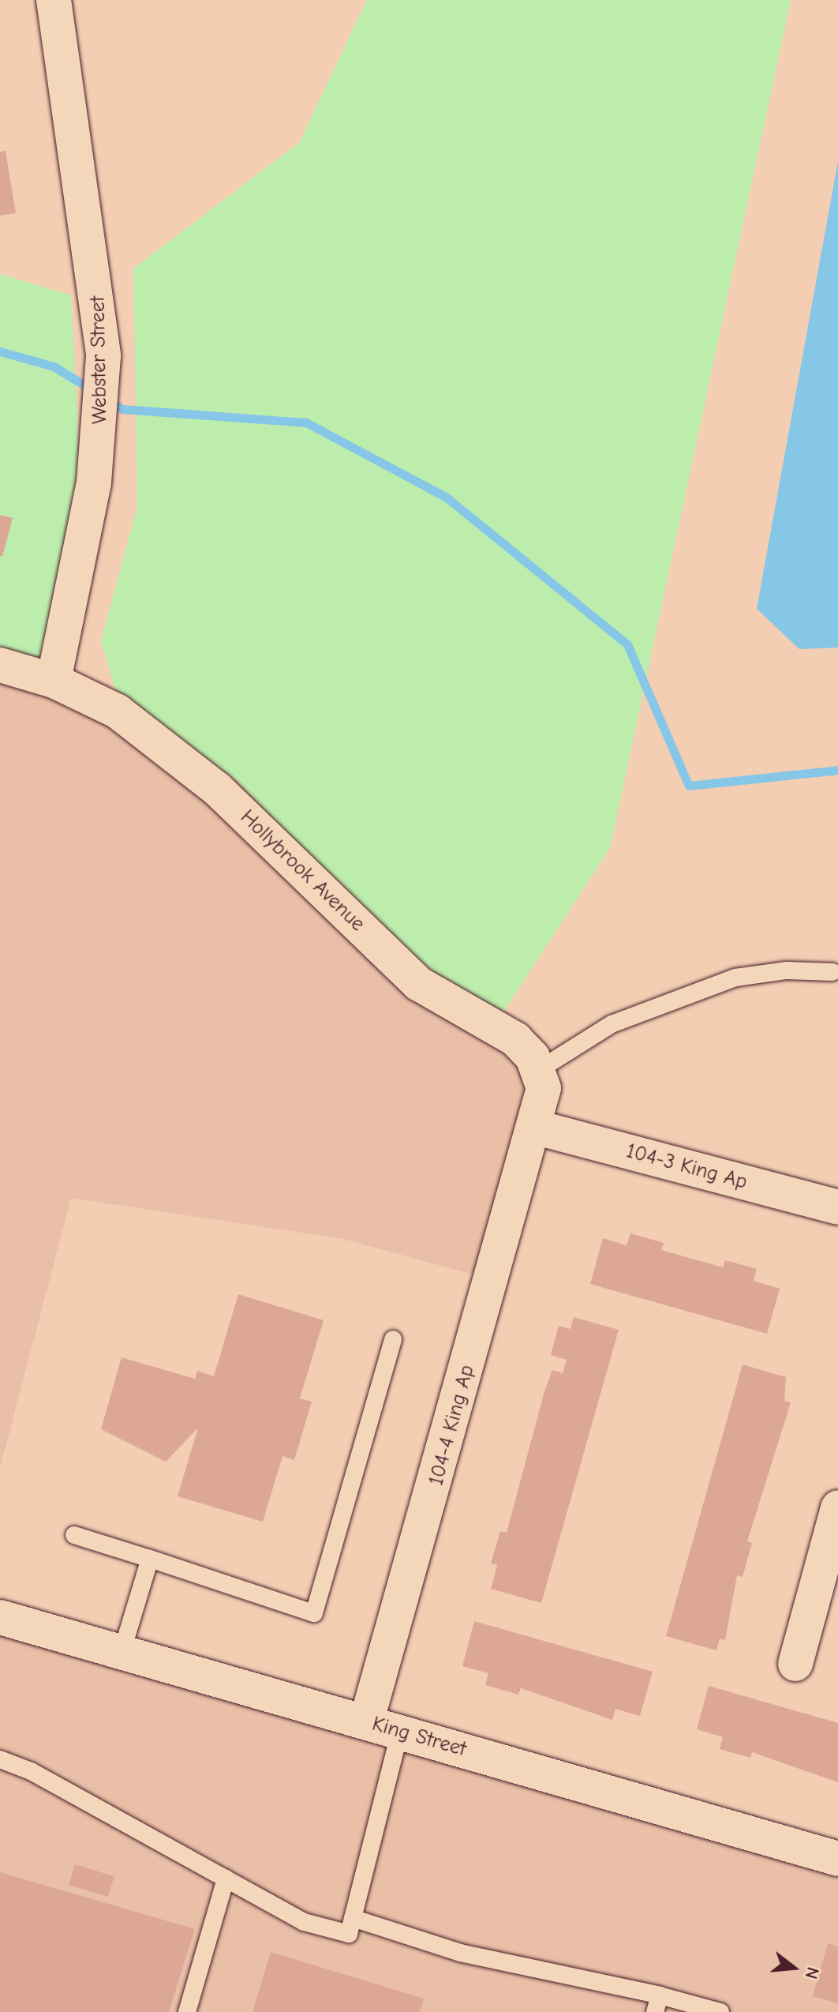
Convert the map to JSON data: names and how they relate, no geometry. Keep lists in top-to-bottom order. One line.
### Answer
{"streets":{"street":["Webster Street","Hollybrook Avenue","104-3 King Ap","104-4 King Ap","King Street"]},"crossings":[["Webster Street","Hollybrook Avenue"],["Hollybrook Avenue","104-3 King Ap"],["Hollybrook Avenue","104-4 King Ap"],["104-3 King Ap","104-4 King Ap"],["104-4 King Ap","King Street"]],"north":"right"}
